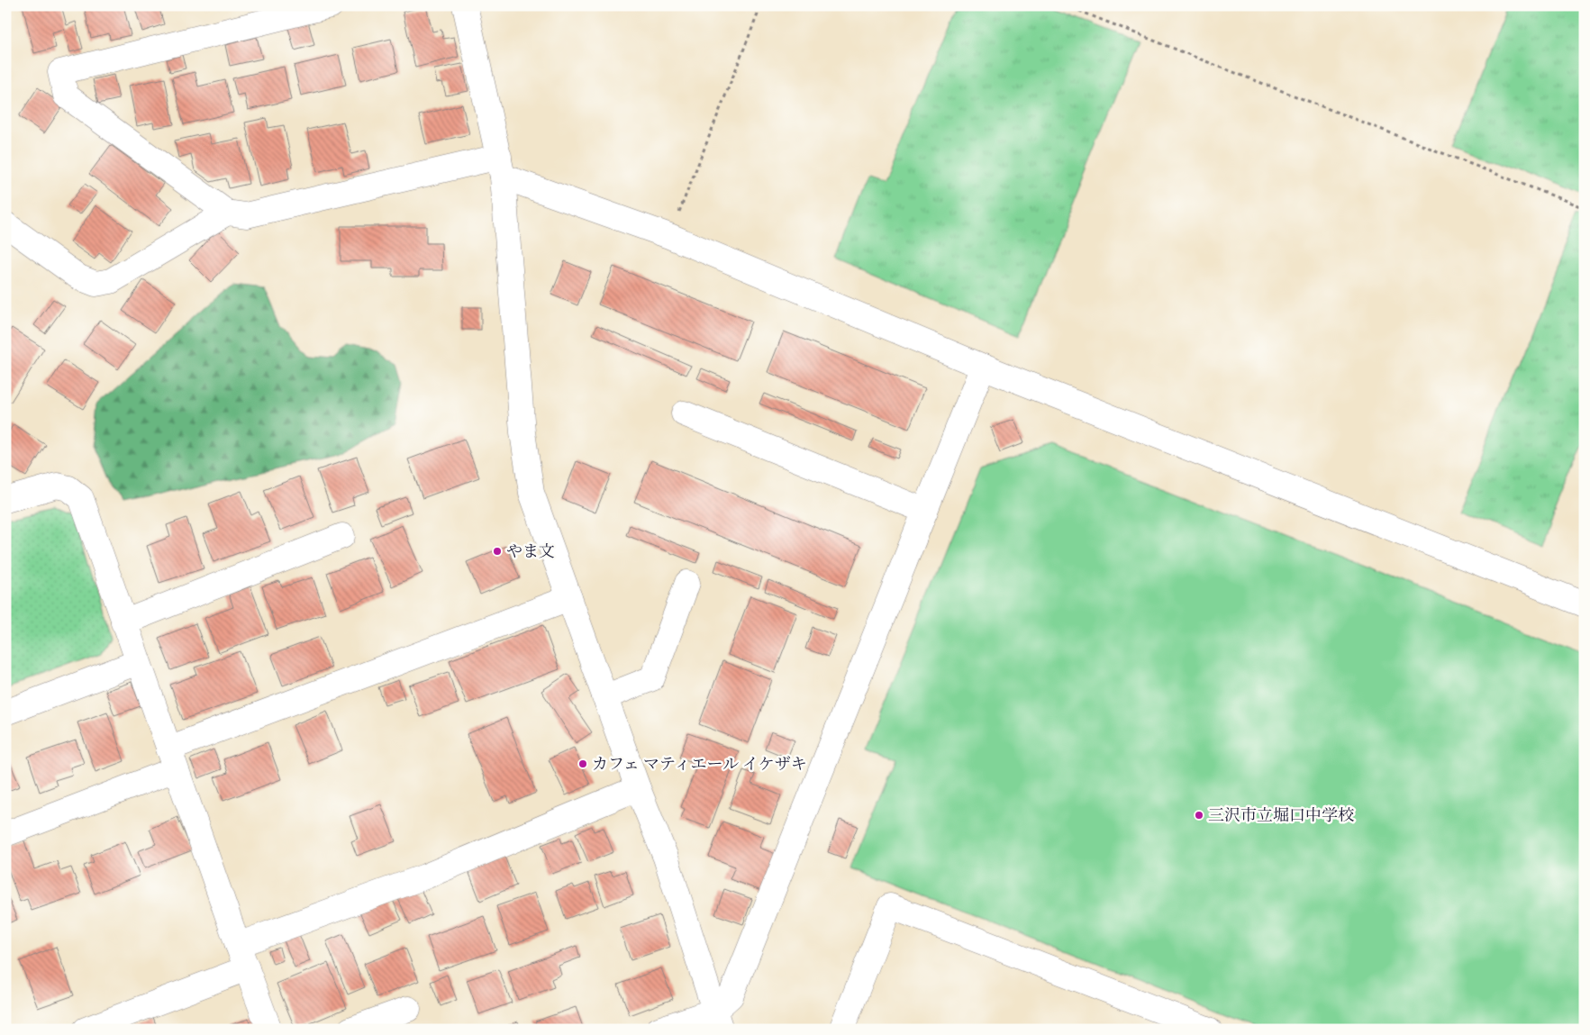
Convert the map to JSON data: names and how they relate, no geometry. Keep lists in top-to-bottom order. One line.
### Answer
{"places":["やま文","カフェ マティエール イケザキ","三沢市立堀口中学校"]}
